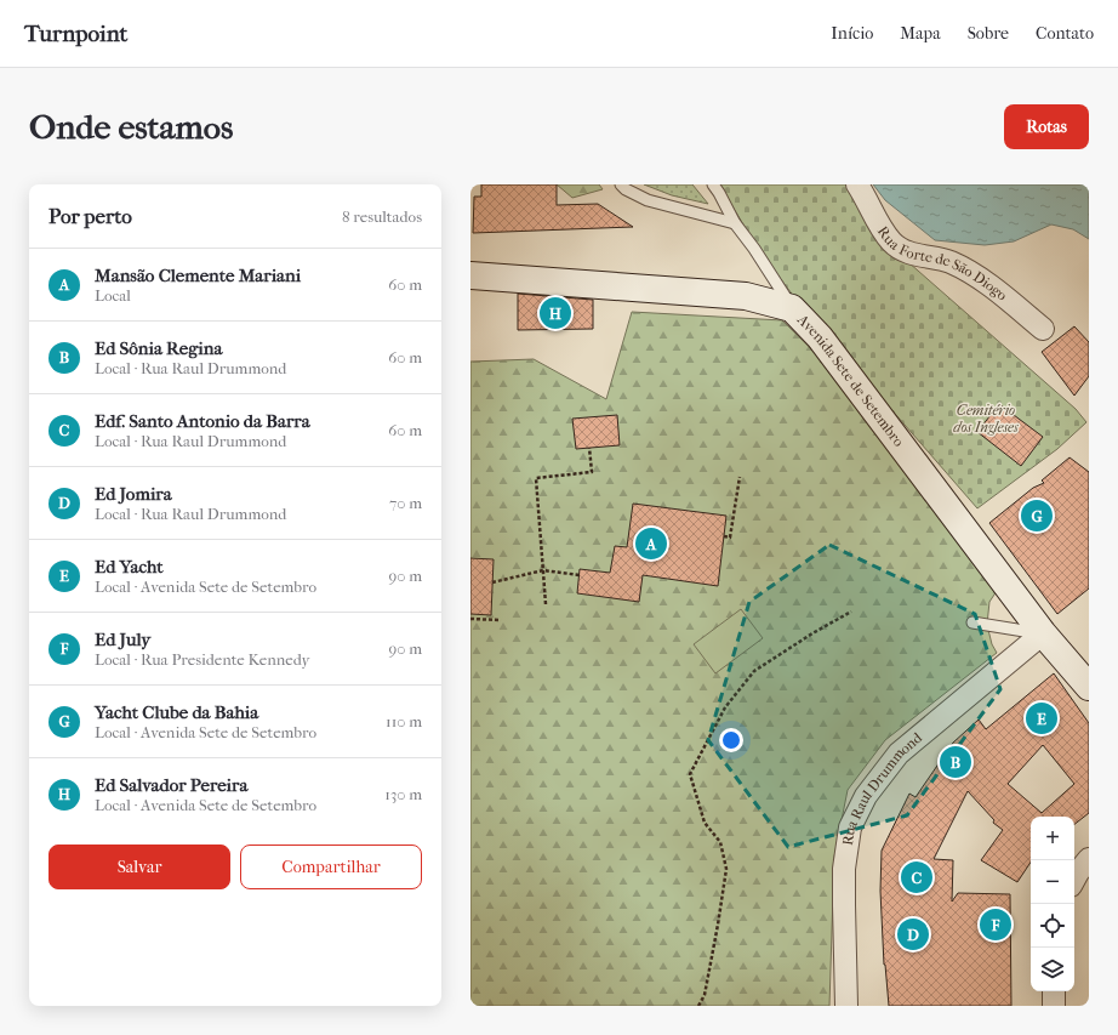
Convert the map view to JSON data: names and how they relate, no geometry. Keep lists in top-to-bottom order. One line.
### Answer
{"streets":{"main road":["Avenida Sete de Setembro"],"street":["Rua Forte de São Diogo","Rua Raul Drummond"]},"crossings":[["Avenida Sete de Setembro","Rua Raul Drummond"]],"parks":["Cemitério dos Ingleses"],"page":{"header":"Turnpoint","nav":["Início","Mapa","Sobre","Contato"],"buttons":["Rotas",["Salvar","Compartilhar"]],"title":"Onde estamos","heading":["Por perto","8 resultados"],"list":[{"mark":"A","name":"Mansão Clemente Mariani","note":"Local","value":"60 m"},{"mark":"B","name":"Ed Sônia Regina","note":"Local · Rua Raul Drummond","value":"60 m"},{"mark":"C","name":"Edf. Santo Antonio da Barra","note":"Local · Rua Raul Drummond","value":"60 m"},{"mark":"D","name":"Ed Jomira","note":"Local · Rua Raul Drummond","value":"70 m"},{"mark":"E","name":"Ed Yacht","note":"Local · Avenida Sete de Setembro","value":"90 m"},{"mark":"F","name":"Ed July","note":"Local · Rua Presidente Kennedy","value":"90 m"},{"mark":"G","name":"Yacht Clube da Bahia","note":"Local · Avenida Sete de Setembro","value":"110 m"},{"mark":"H","name":"Ed Salvador Pereira","note":"Local · Avenida Sete de Setembro","value":"130 m"}],"pins":["H","G","A","E","B","C","F","D"],"map_buttons":["+","−"]}}
